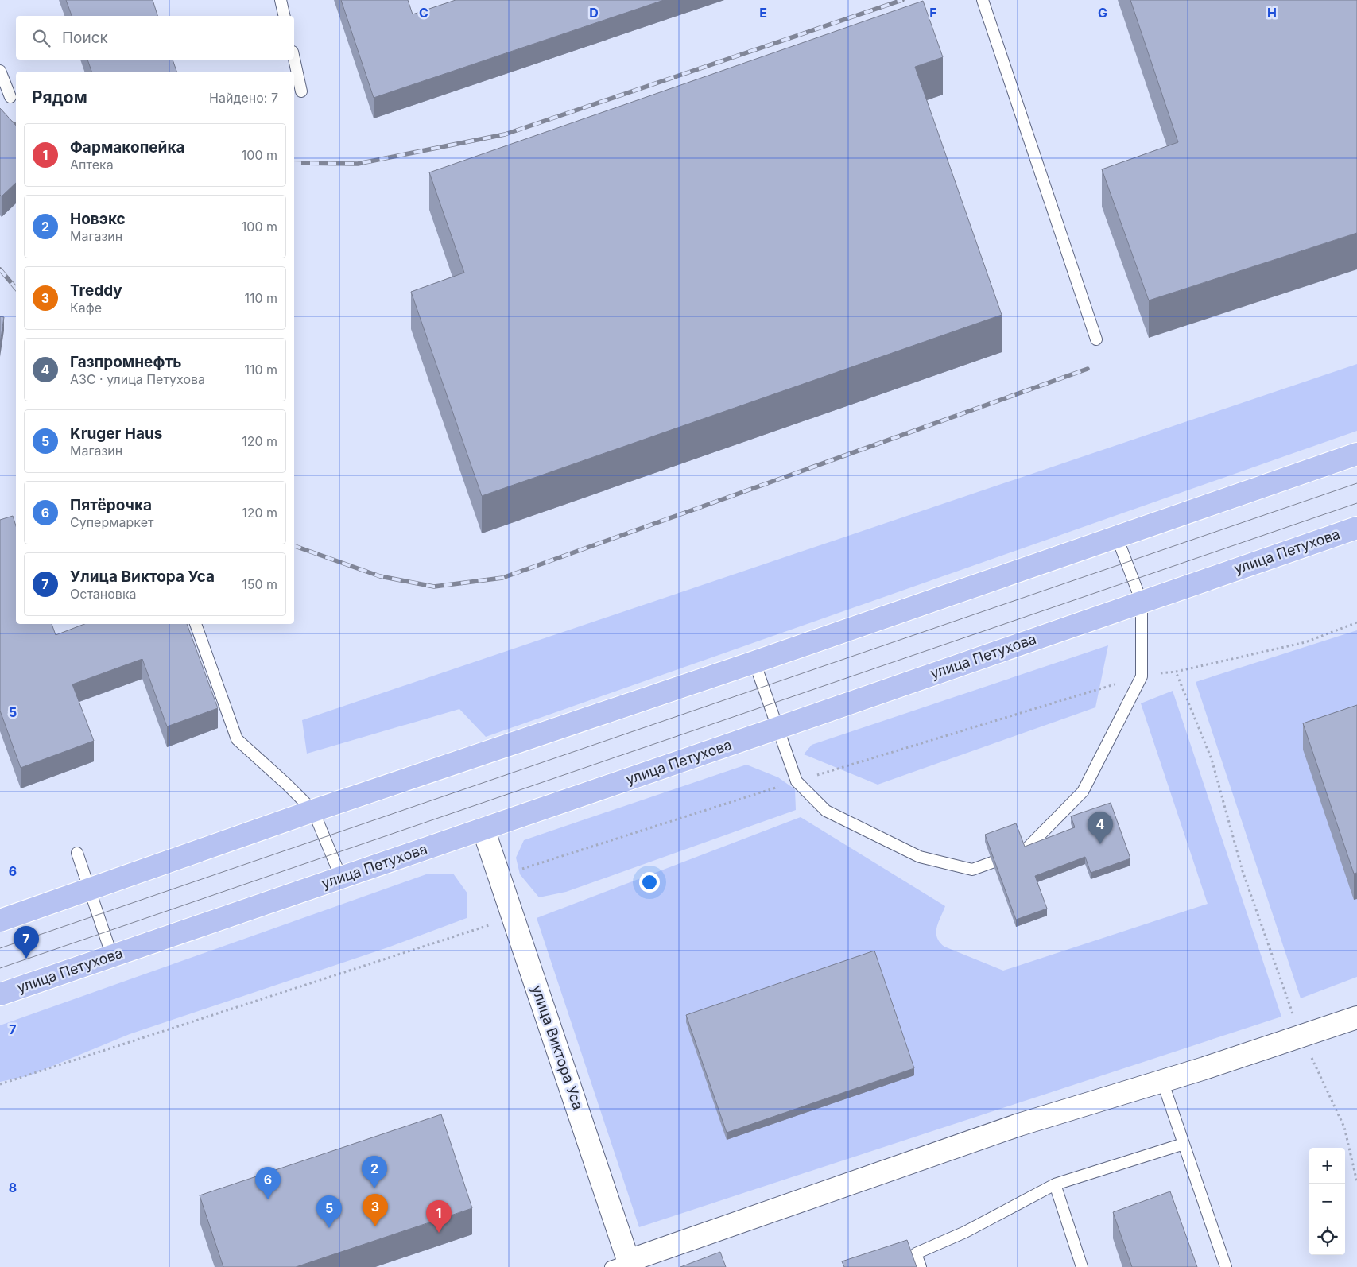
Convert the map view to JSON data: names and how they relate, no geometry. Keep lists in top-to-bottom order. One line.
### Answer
{"streets":{"highway":["улица Петухова"],"street":["улица Виктора Уса"]},"crossings":[["улица Петухова","улица Виктора Уса"]],"page":{"search":"Поиск","heading":["Рядом","Найдено: 7"],"list":[{"mark":"1","name":"Фармакопейка","note":"Аптека","value":"100 m"},{"mark":"2","name":"Новэкс","note":"Магазин","value":"100 m"},{"mark":"3","name":"Treddy","note":"Кафе","value":"110 m"},{"mark":"4","name":"Газпромнефть","note":"АЗС · улица Петухова","value":"110 m"},{"mark":"5","name":"Kruger Haus","note":"Магазин","value":"120 m"},{"mark":"6","name":"Пятёрочка","note":"Супермаркет","value":"120 m"},{"mark":"7","name":"Улица Виктора Уса","note":"Остановка","value":"150 m"}],"pins":["4","7","2","6","3","5","1"],"map_buttons":["+","−"]},"grid":{"columns":["C","D","E","F","G","H"],"rows":["5","6","7","8"]}}
